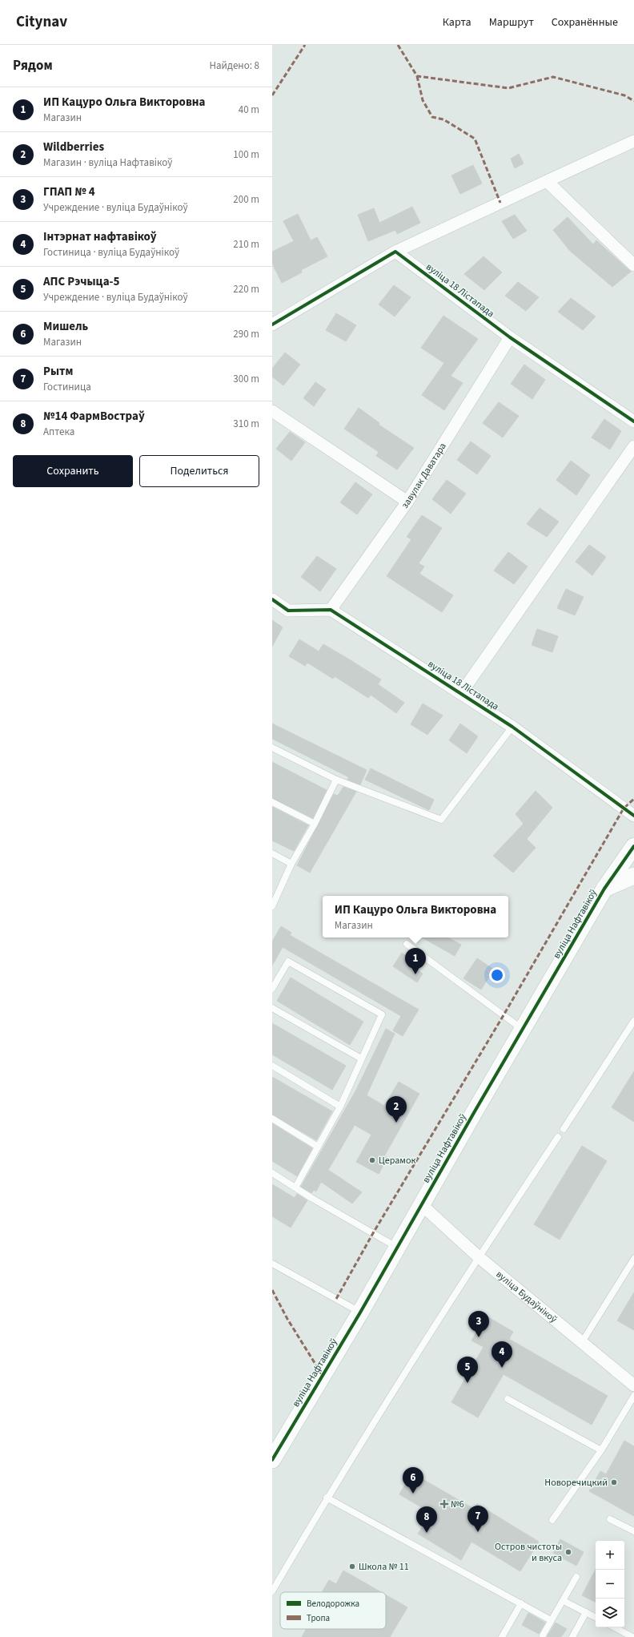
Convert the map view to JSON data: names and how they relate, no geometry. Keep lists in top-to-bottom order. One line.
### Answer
{"streets":{"street":["вуліца 18 Лістапада","завулак Даватара","вуліца Нафтавікоў","вуліца Будаўнікоў"]},"crossings":[["вуліца 18 Лістапада","завулак Даватара"],["вуліца Нафтавікоў","вуліца Будаўнікоў"]],"places":{"other":["Церамок","Новоречицкий","Остров чистоты и вкуса","Школа № 11"],"health":["№6"]},"legend":["Велодорожка","Тропа"],"page":{"header":"Citynav","nav":["Карта","Маршрут","Сохранённые"],"heading":["Рядом","Найдено: 8"],"list":[{"mark":"1","name":"ИП Кацуро Ольга Викторовна","note":"Магазин","value":"40 m"},{"mark":"2","name":"Wildberries","note":"Магазин · вуліца Нафтавікоў","value":"100 m"},{"mark":"3","name":"ГПАП № 4","note":"Учреждение · вуліца Будаўнікоў","value":"200 m"},{"mark":"4","name":"Інтэрнат нафтавікоў","note":"Гостиница · вуліца Будаўнікоў","value":"210 m"},{"mark":"5","name":"АПС Рэчыца-5","note":"Учреждение · вуліца Будаўнікоў","value":"220 m"},{"mark":"6","name":"Мишель","note":"Магазин","value":"290 m"},{"mark":"7","name":"Рытм","note":"Гостиница","value":"300 m"},{"mark":"8","name":"№14 ФармВостраў","note":"Аптека","value":"310 m"}],"buttons":["Сохранить","Поделиться"],"popup":["ИП Кацуро Ольга Викторовна","Магазин"],"pins":["1","2","3","4","5","6","7","8"],"map_buttons":["+","−"]}}
